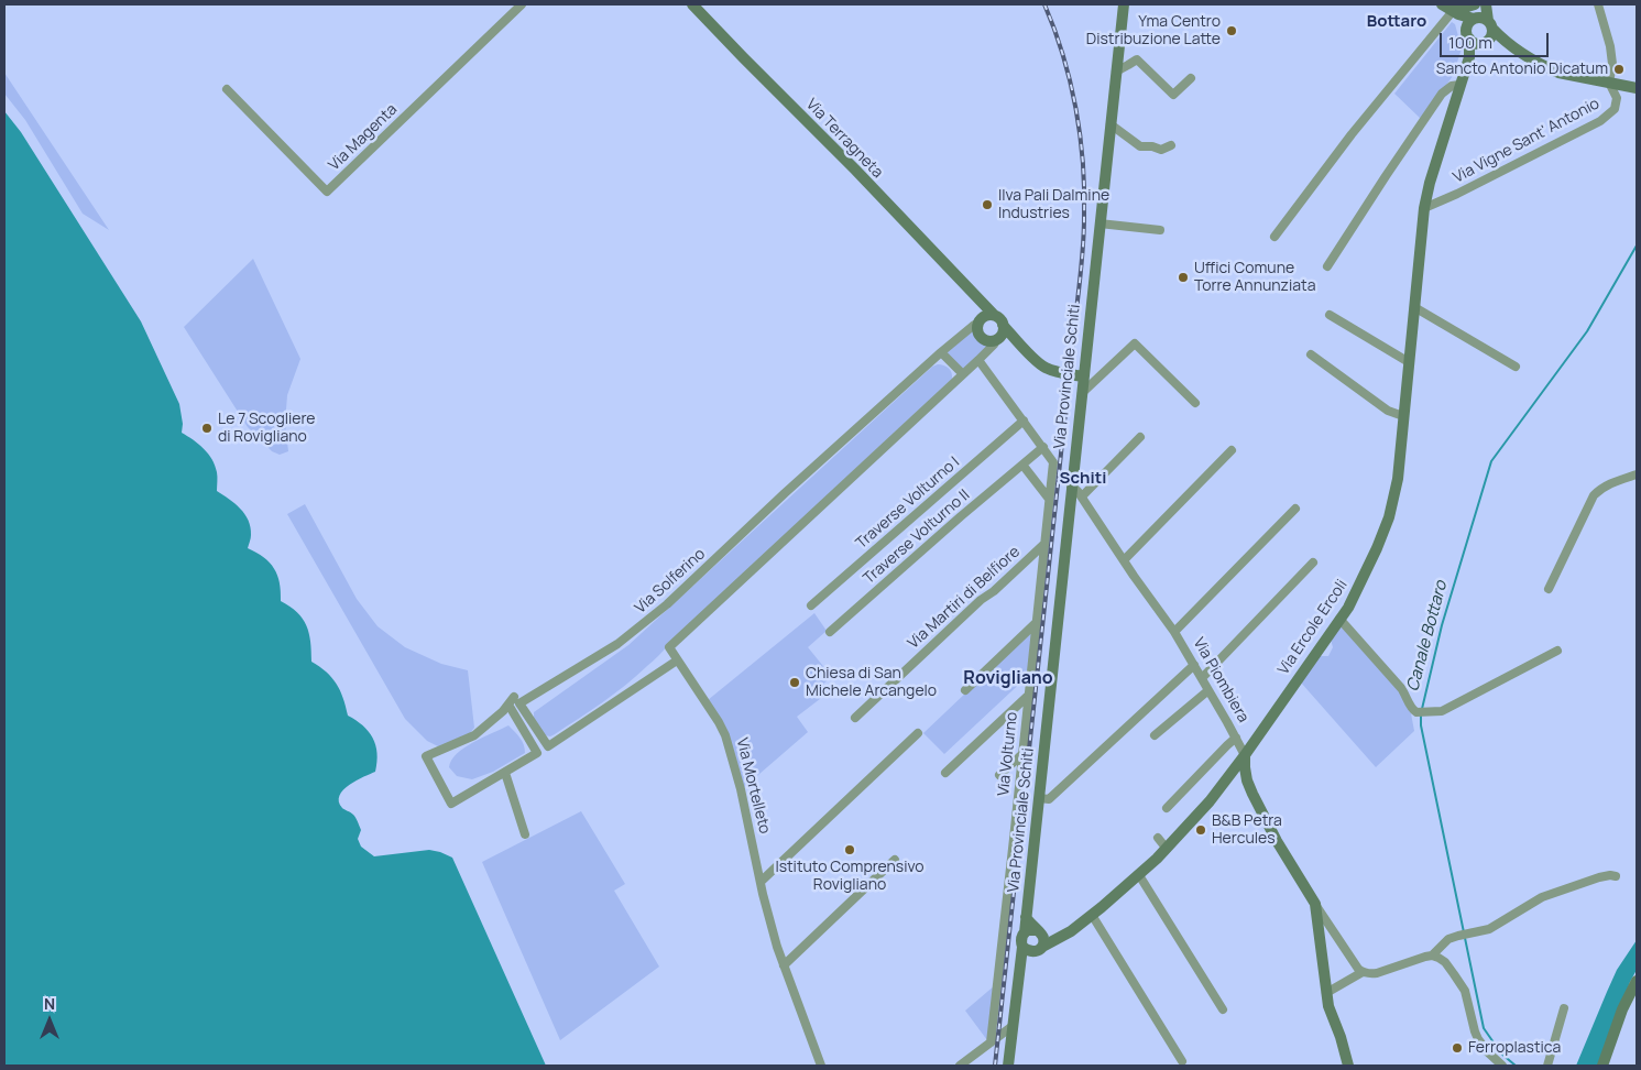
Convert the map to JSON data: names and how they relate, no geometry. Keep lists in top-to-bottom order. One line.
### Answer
{"streets":{"street":["Via Magenta","Via Terragneta","Via Vigne Sant' Antonio","Via Provinciale Schiti","Traverse Volturno I","Traverse Volturno II","Via Solferino","Via Martiri di Belfiore","Via Ercole Ercoli","Via Piombiera","Via Volturno","Via Mortelleto"]},"crossings":[["Via Terragneta","Via Solferino"],["Via Vigne Sant' Antonio","Via Ercole Ercoli"],["Via Provinciale Schiti","Via Ercole Ercoli"],["Via Provinciale Schiti","Via Piombiera"],["Traverse Volturno I","Via Volturno"],["Traverse Volturno II","Via Volturno"],["Via Solferino","Via Mortelleto"],["Via Martiri di Belfiore","Via Volturno"],["Via Ercole Ercoli","Via Piombiera"]],"districts":["Bottaro","Schiti","Rovigliano"],"water":["Canale Bottaro"],"places":["Yma Centro Distribuzione Latte","Sancto Antonio Dicatum","Ilva Pali Dalmine Industries","Uffici Comune Torre Annunziata","Le 7 Scogliere di Rovigliano","Chiesa di San Michele Arcangelo","B&B Petra Hercules","Istituto Comprensivo Rovigliano","Ferroplastica"],"scale_bar":"100 m","north":"top"}
